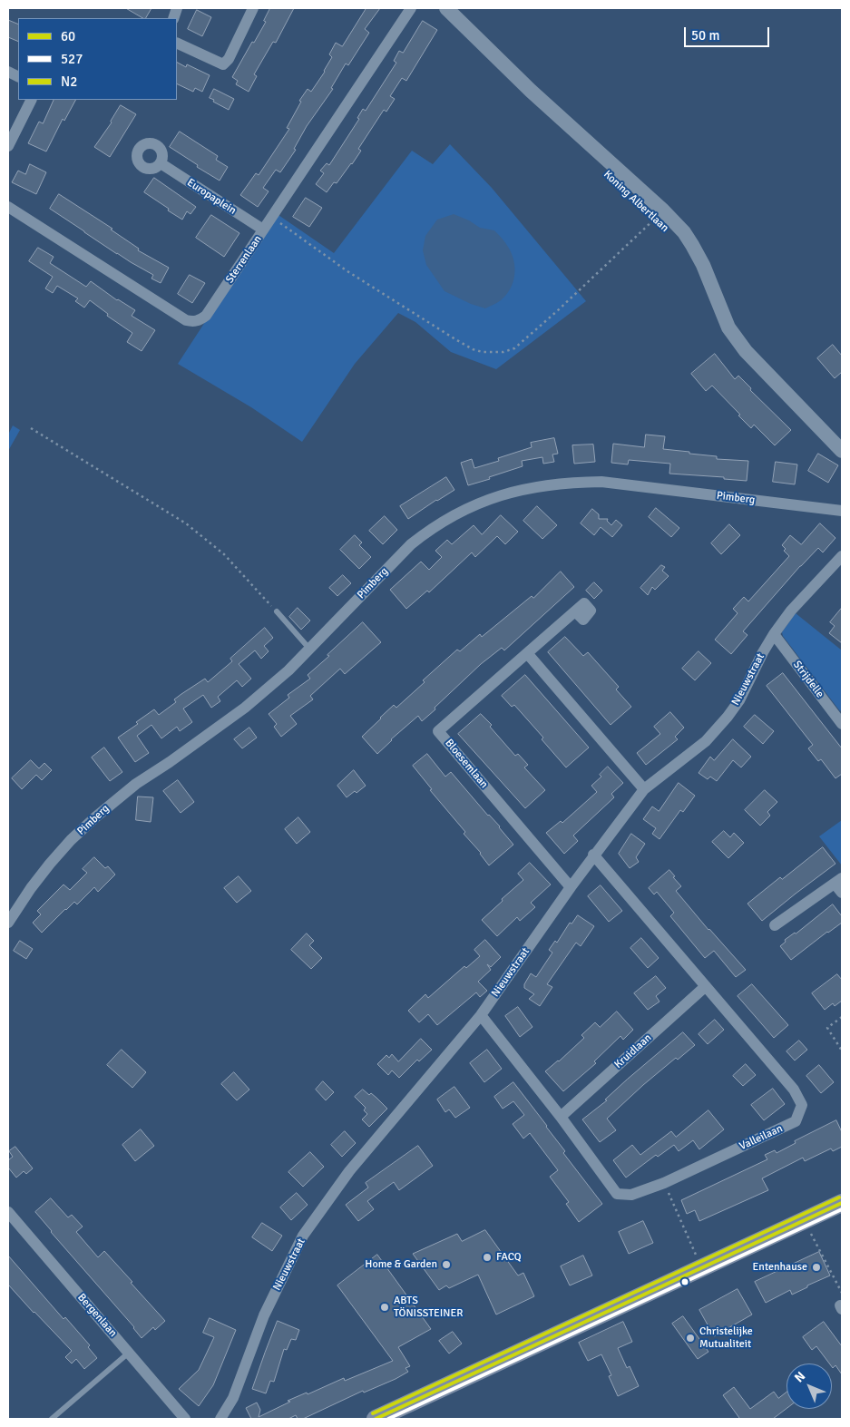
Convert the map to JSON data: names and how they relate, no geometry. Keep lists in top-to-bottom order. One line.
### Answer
{"streets":{"street":["Europaplein","Koning Albertlaan","Sterrenlaan","Pimberg","Nieuwstraat","Strijdelle","Bloesemlaan","Kruidlaan","Valleilaan","Bergenlaan"]},"crossings":[["Europaplein","Sterrenlaan"],["Nieuwstraat","Strijdelle"],["Nieuwstraat","Bloesemlaan"],["Nieuwstraat","Valleilaan"],["Kruidlaan","Valleilaan"]],"places":["FACQ","Home & Garden","Entenhause","ABTS TÖNISSTEINER","Christelijke Mutualiteit"],"lines":["transit line N2","transit line 60","transit line 527"],"legend":["60","527","N2"],"scale_bar":"50 m","north":"top left"}
